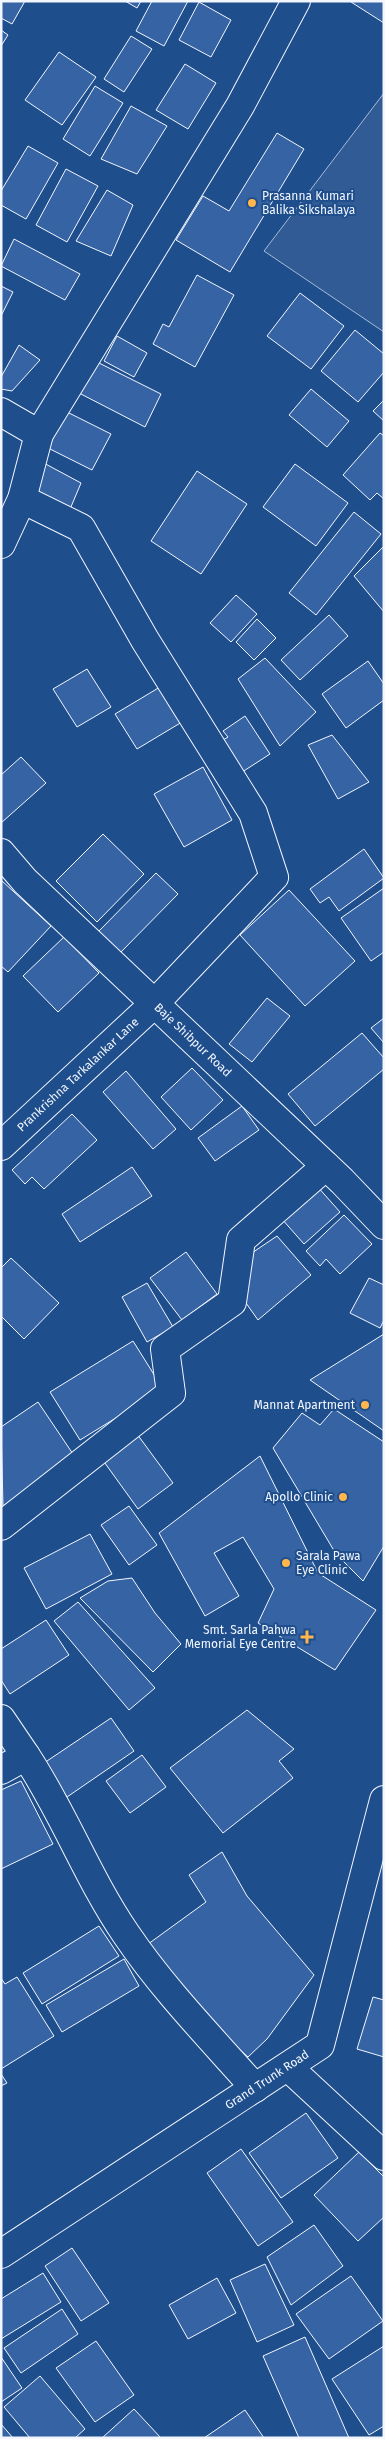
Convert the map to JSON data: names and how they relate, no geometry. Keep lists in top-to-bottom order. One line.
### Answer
{"streets":{"street":["Baje Shibpur Road","Prankrishna Tarkalankar Lane","Grand Trunk Road"]},"crossings":[["Baje Shibpur Road","Prankrishna Tarkalankar Lane"]],"places":{"other":["Prasanna Kumari Balika Sikshalaya","Mannat Apartment","Apollo Clinic","Sarala Pawa Eye Clinic"],"health":["Smt. Sarla Pahwa Memorial Eye Centre"]}}
